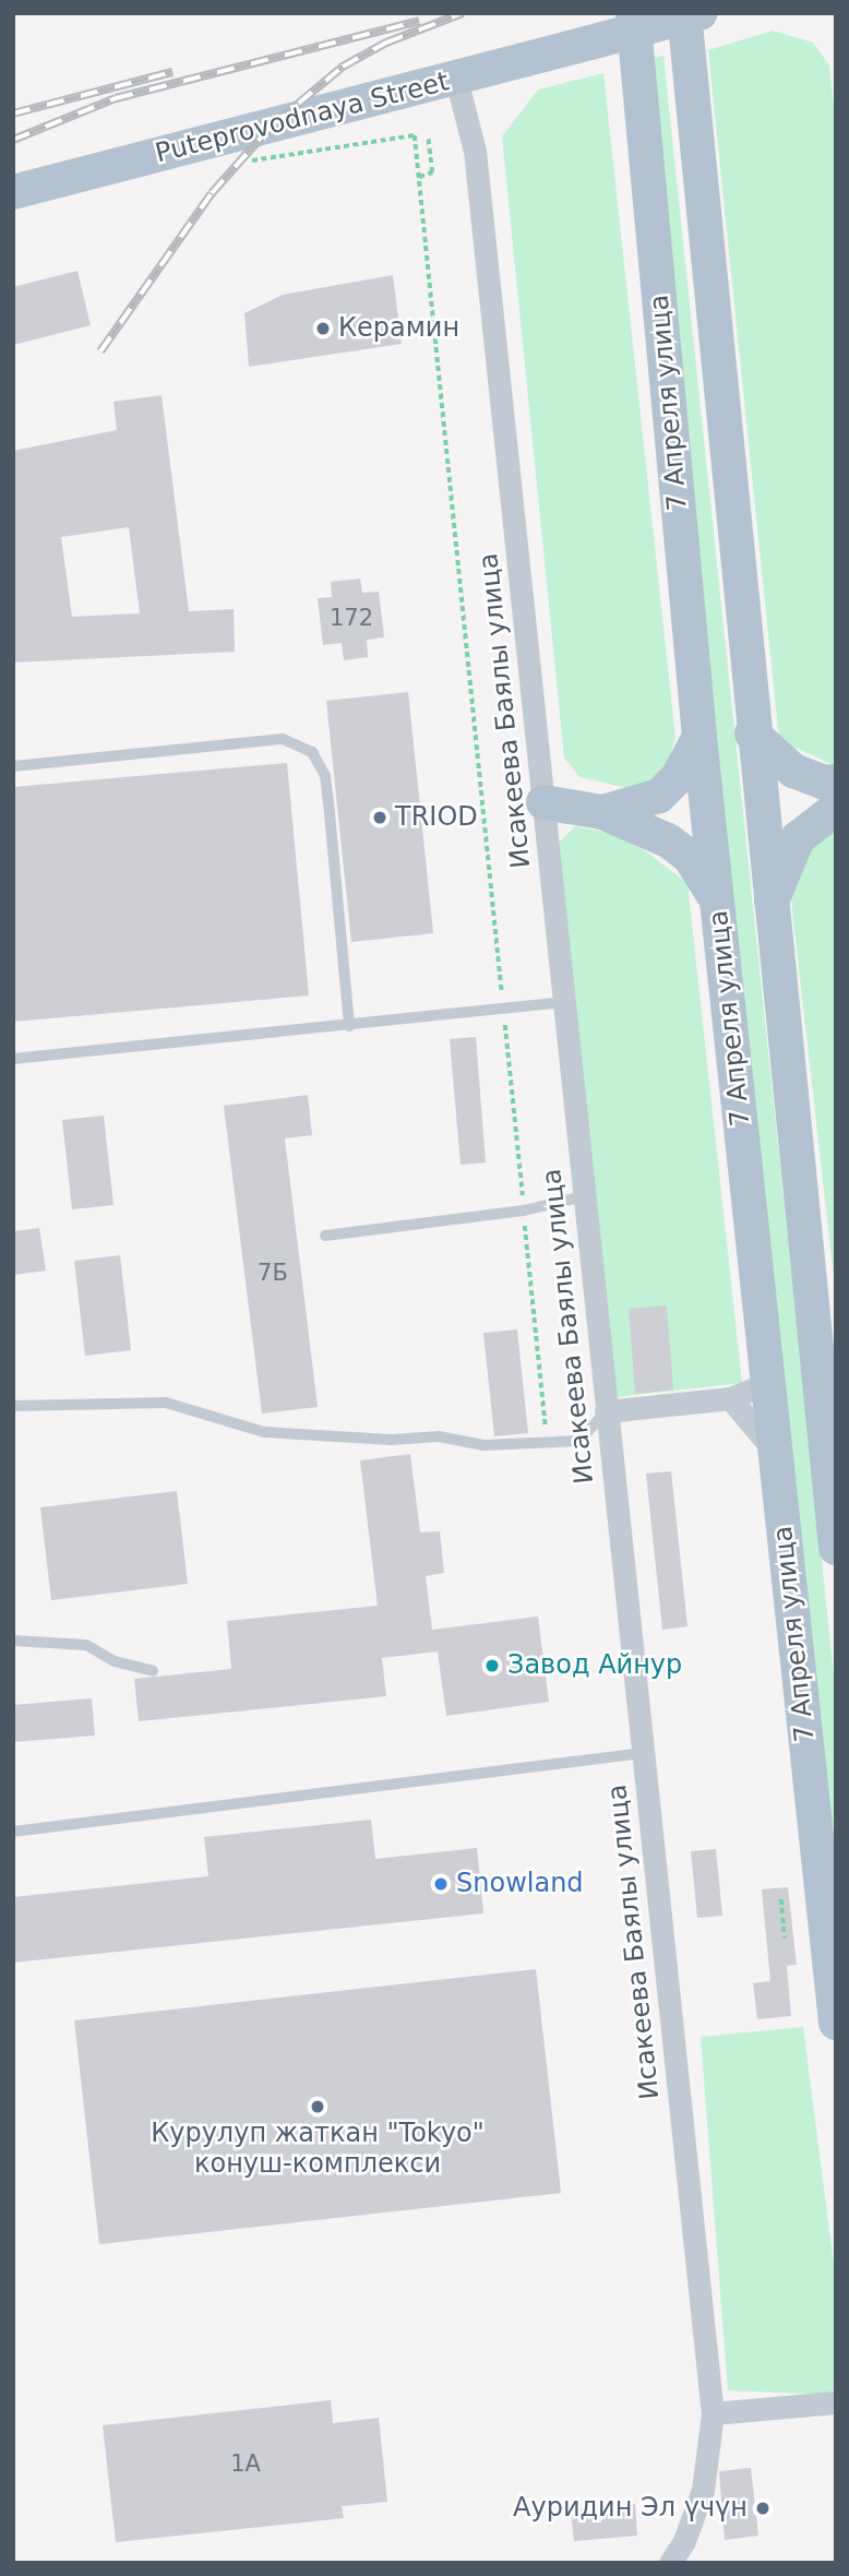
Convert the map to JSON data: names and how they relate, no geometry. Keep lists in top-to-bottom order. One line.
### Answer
{"streets":{"main road":["Puteprovodnaya Street","7 Апреля улица"],"street":["Исакеева Баялы улица"]},"crossings":[["Puteprovodnaya Street","Исакеева Баялы улица"]],"places":["Керамин","TRIOD","Завод Айнур","Snowland","Курулуп жаткан \"Tokyo\" конуш-комплекси","Ауридин Эл үчүн"],"house_numbers":["172","7Б","1А"]}
